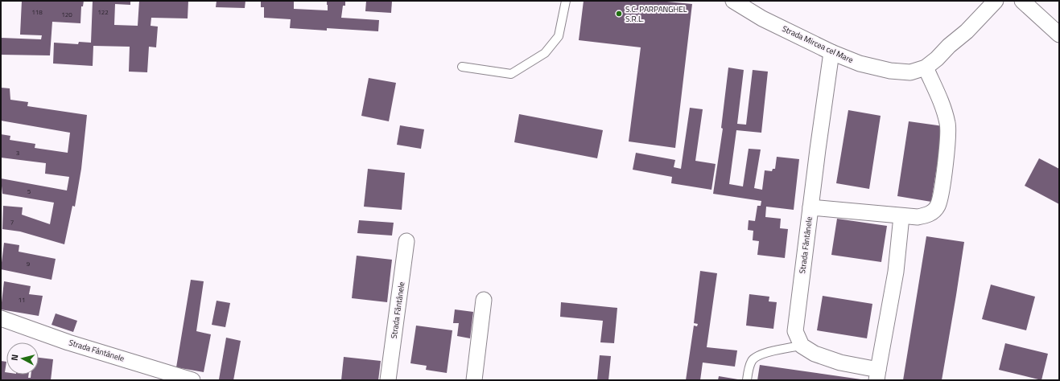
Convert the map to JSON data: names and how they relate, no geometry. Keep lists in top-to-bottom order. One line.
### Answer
{"streets":{"street":["Strada Mircea cel Mare","Strada Fântânele"]},"crossings":[["Strada Mircea cel Mare","Strada Fântânele"]],"places":["S.C. PARPANGHEL S.R.L."],"house_numbers":["118","122","120","3","5","7","9","11"],"north":"left"}
